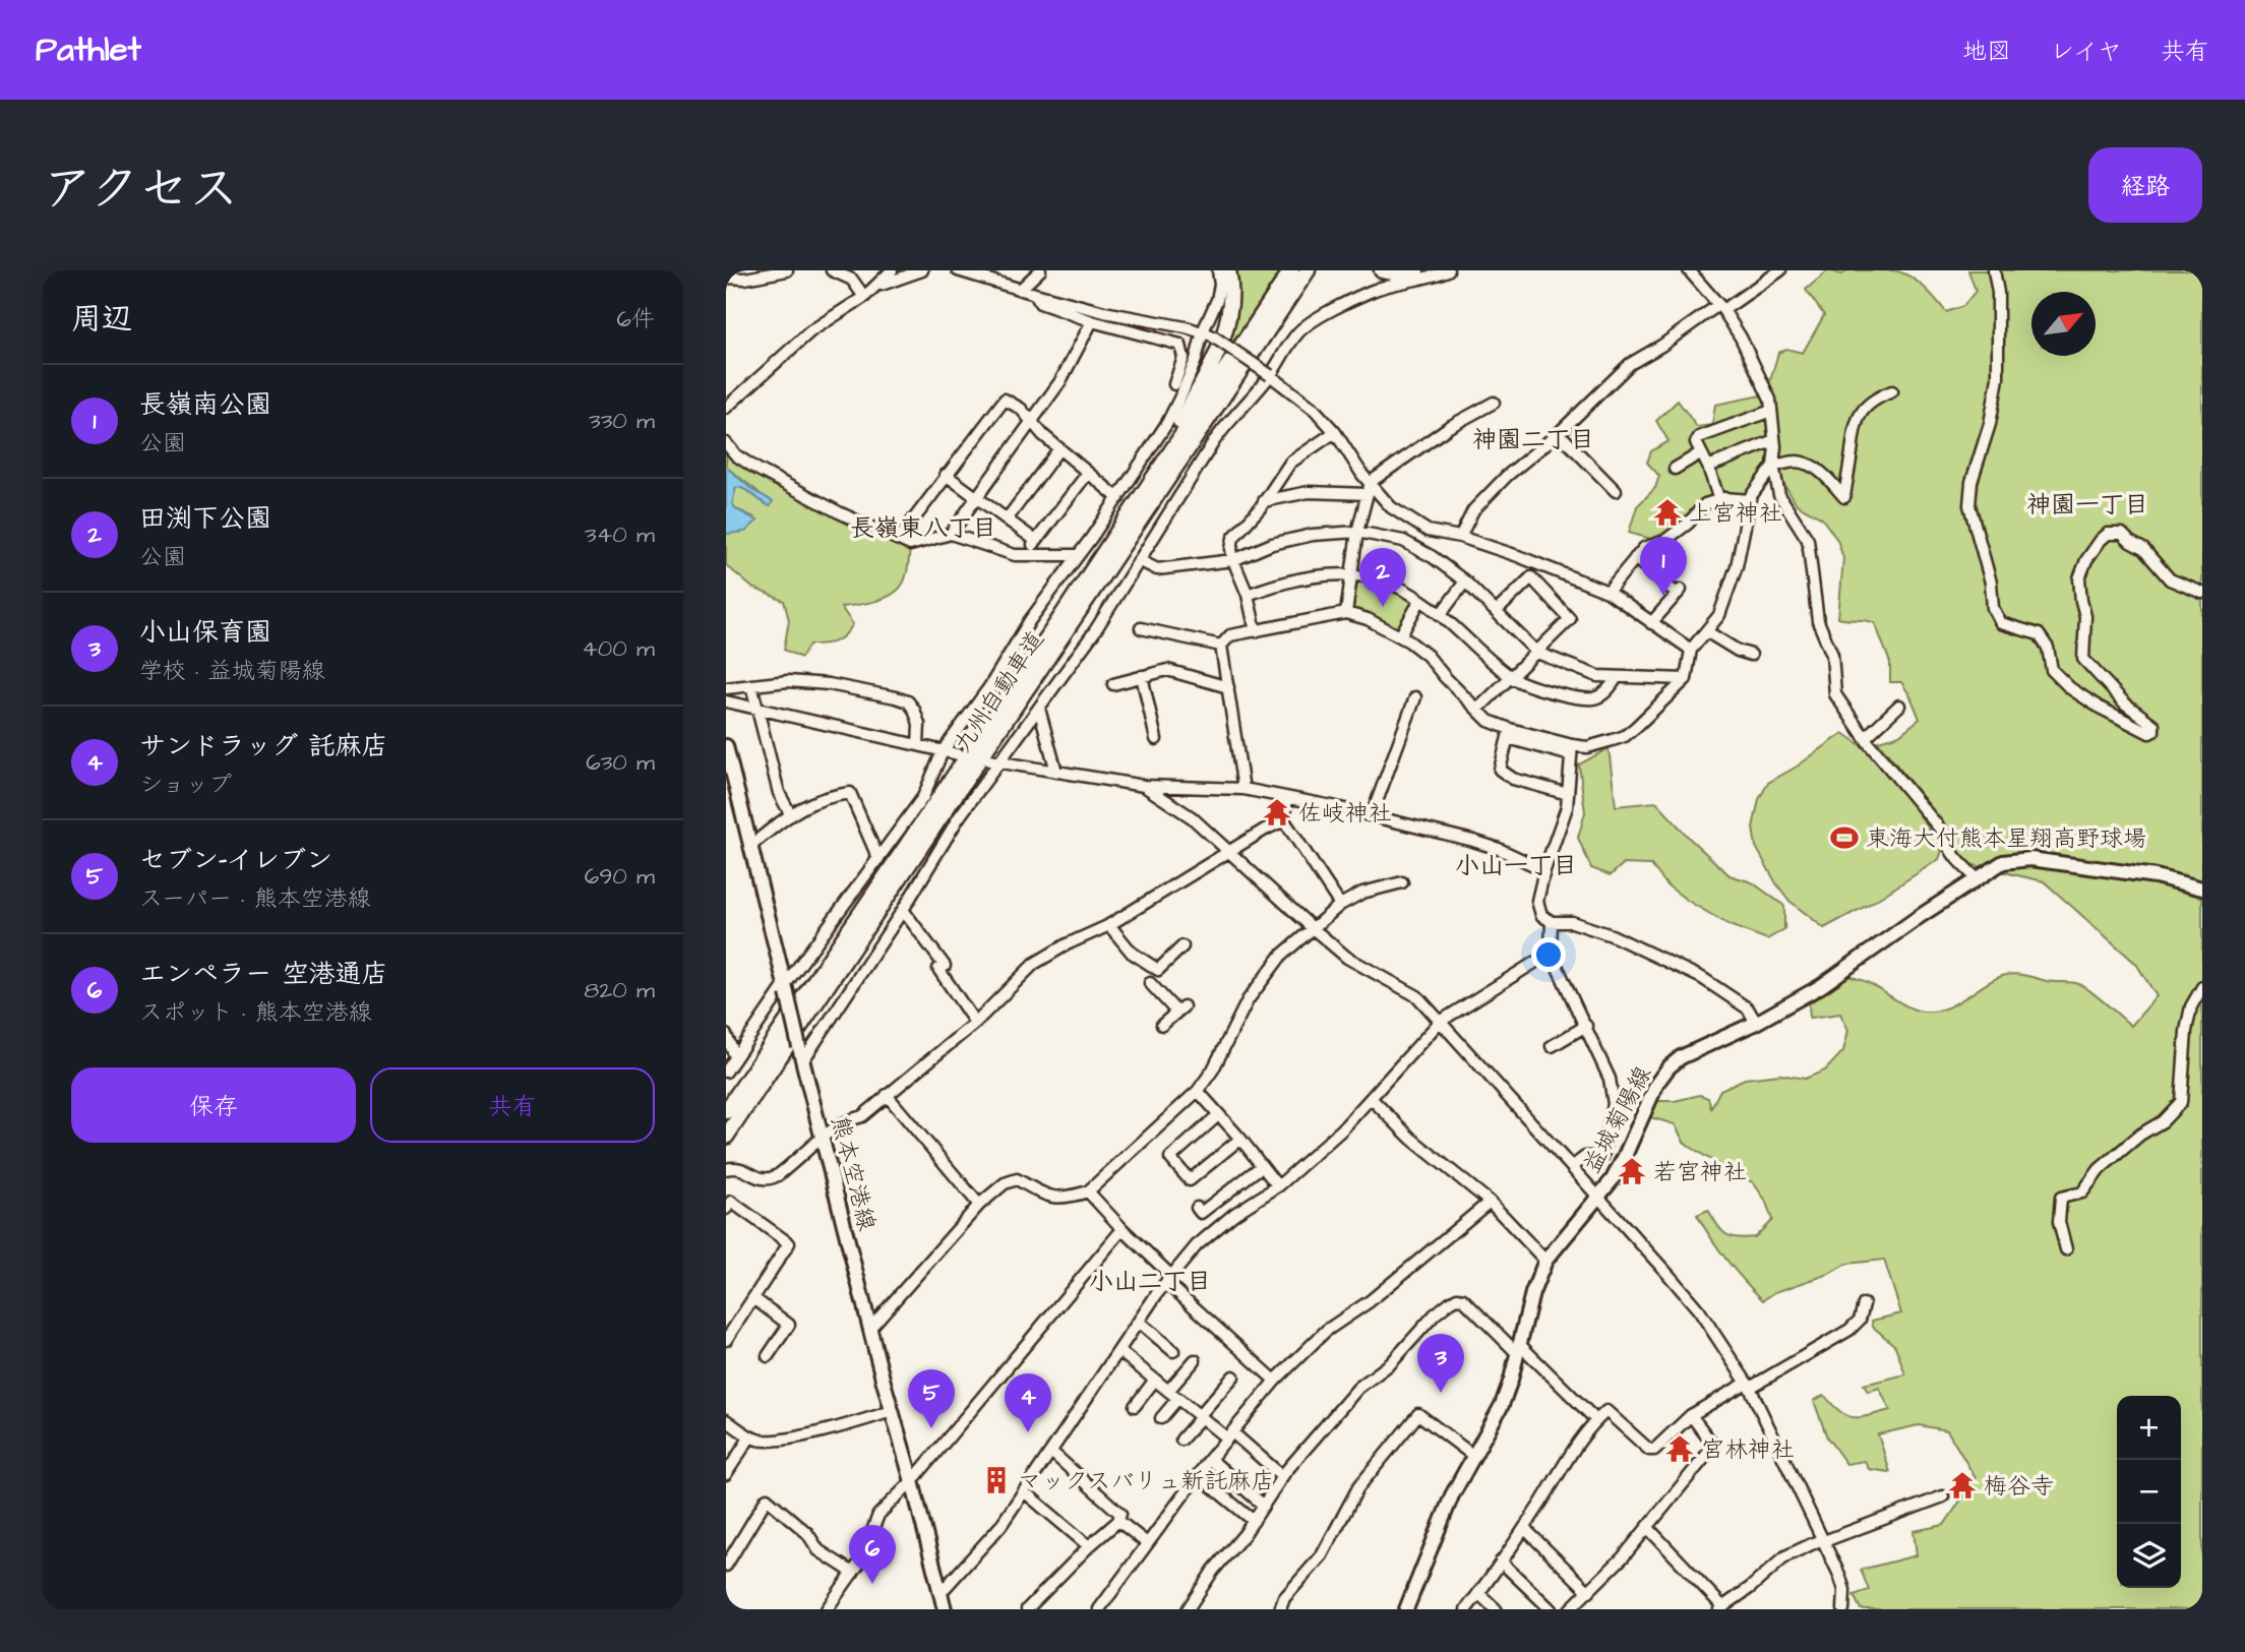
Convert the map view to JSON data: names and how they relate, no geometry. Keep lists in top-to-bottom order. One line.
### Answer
{"streets":{"highway":["九州自動車道"],"main road":["益城菊陽線","熊本空港線"]},"districts":["神園二丁目","神園一丁目","長嶺東八丁目","小山一丁目","小山二丁目"],"places":{"temple":["上宮神社","佐岐神社","若宮神社","宮林神社","梅谷寺"],"sports":["東海大付熊本星翔高野球場"],"building":["マックスバリュ新託麻店"]},"north":"top right","page":{"header":"Pathlet","nav":["地図","レイヤ","共有"],"title":"アクセス","buttons":["経路",["保存","共有"]],"heading":["周辺","6件"],"list":[{"mark":"1","name":"長嶺南公園","note":"公園","value":"330 m"},{"mark":"2","name":"田渕下公園","note":"公園","value":"340 m"},{"mark":"3","name":"小山保育園","note":"学校 · 益城菊陽線","value":"400 m"},{"mark":"4","name":"サンドラッグ 託麻店","note":"ショップ","value":"630 m"},{"mark":"5","name":"セブン-イレブン","note":"スーパー · 熊本空港線","value":"690 m"},{"mark":"6","name":"エンペラー 空港通店","note":"スポット · 熊本空港線","value":"820 m"}],"pins":["1","2","3","5","4","6"],"map_buttons":["+","−"]}}
